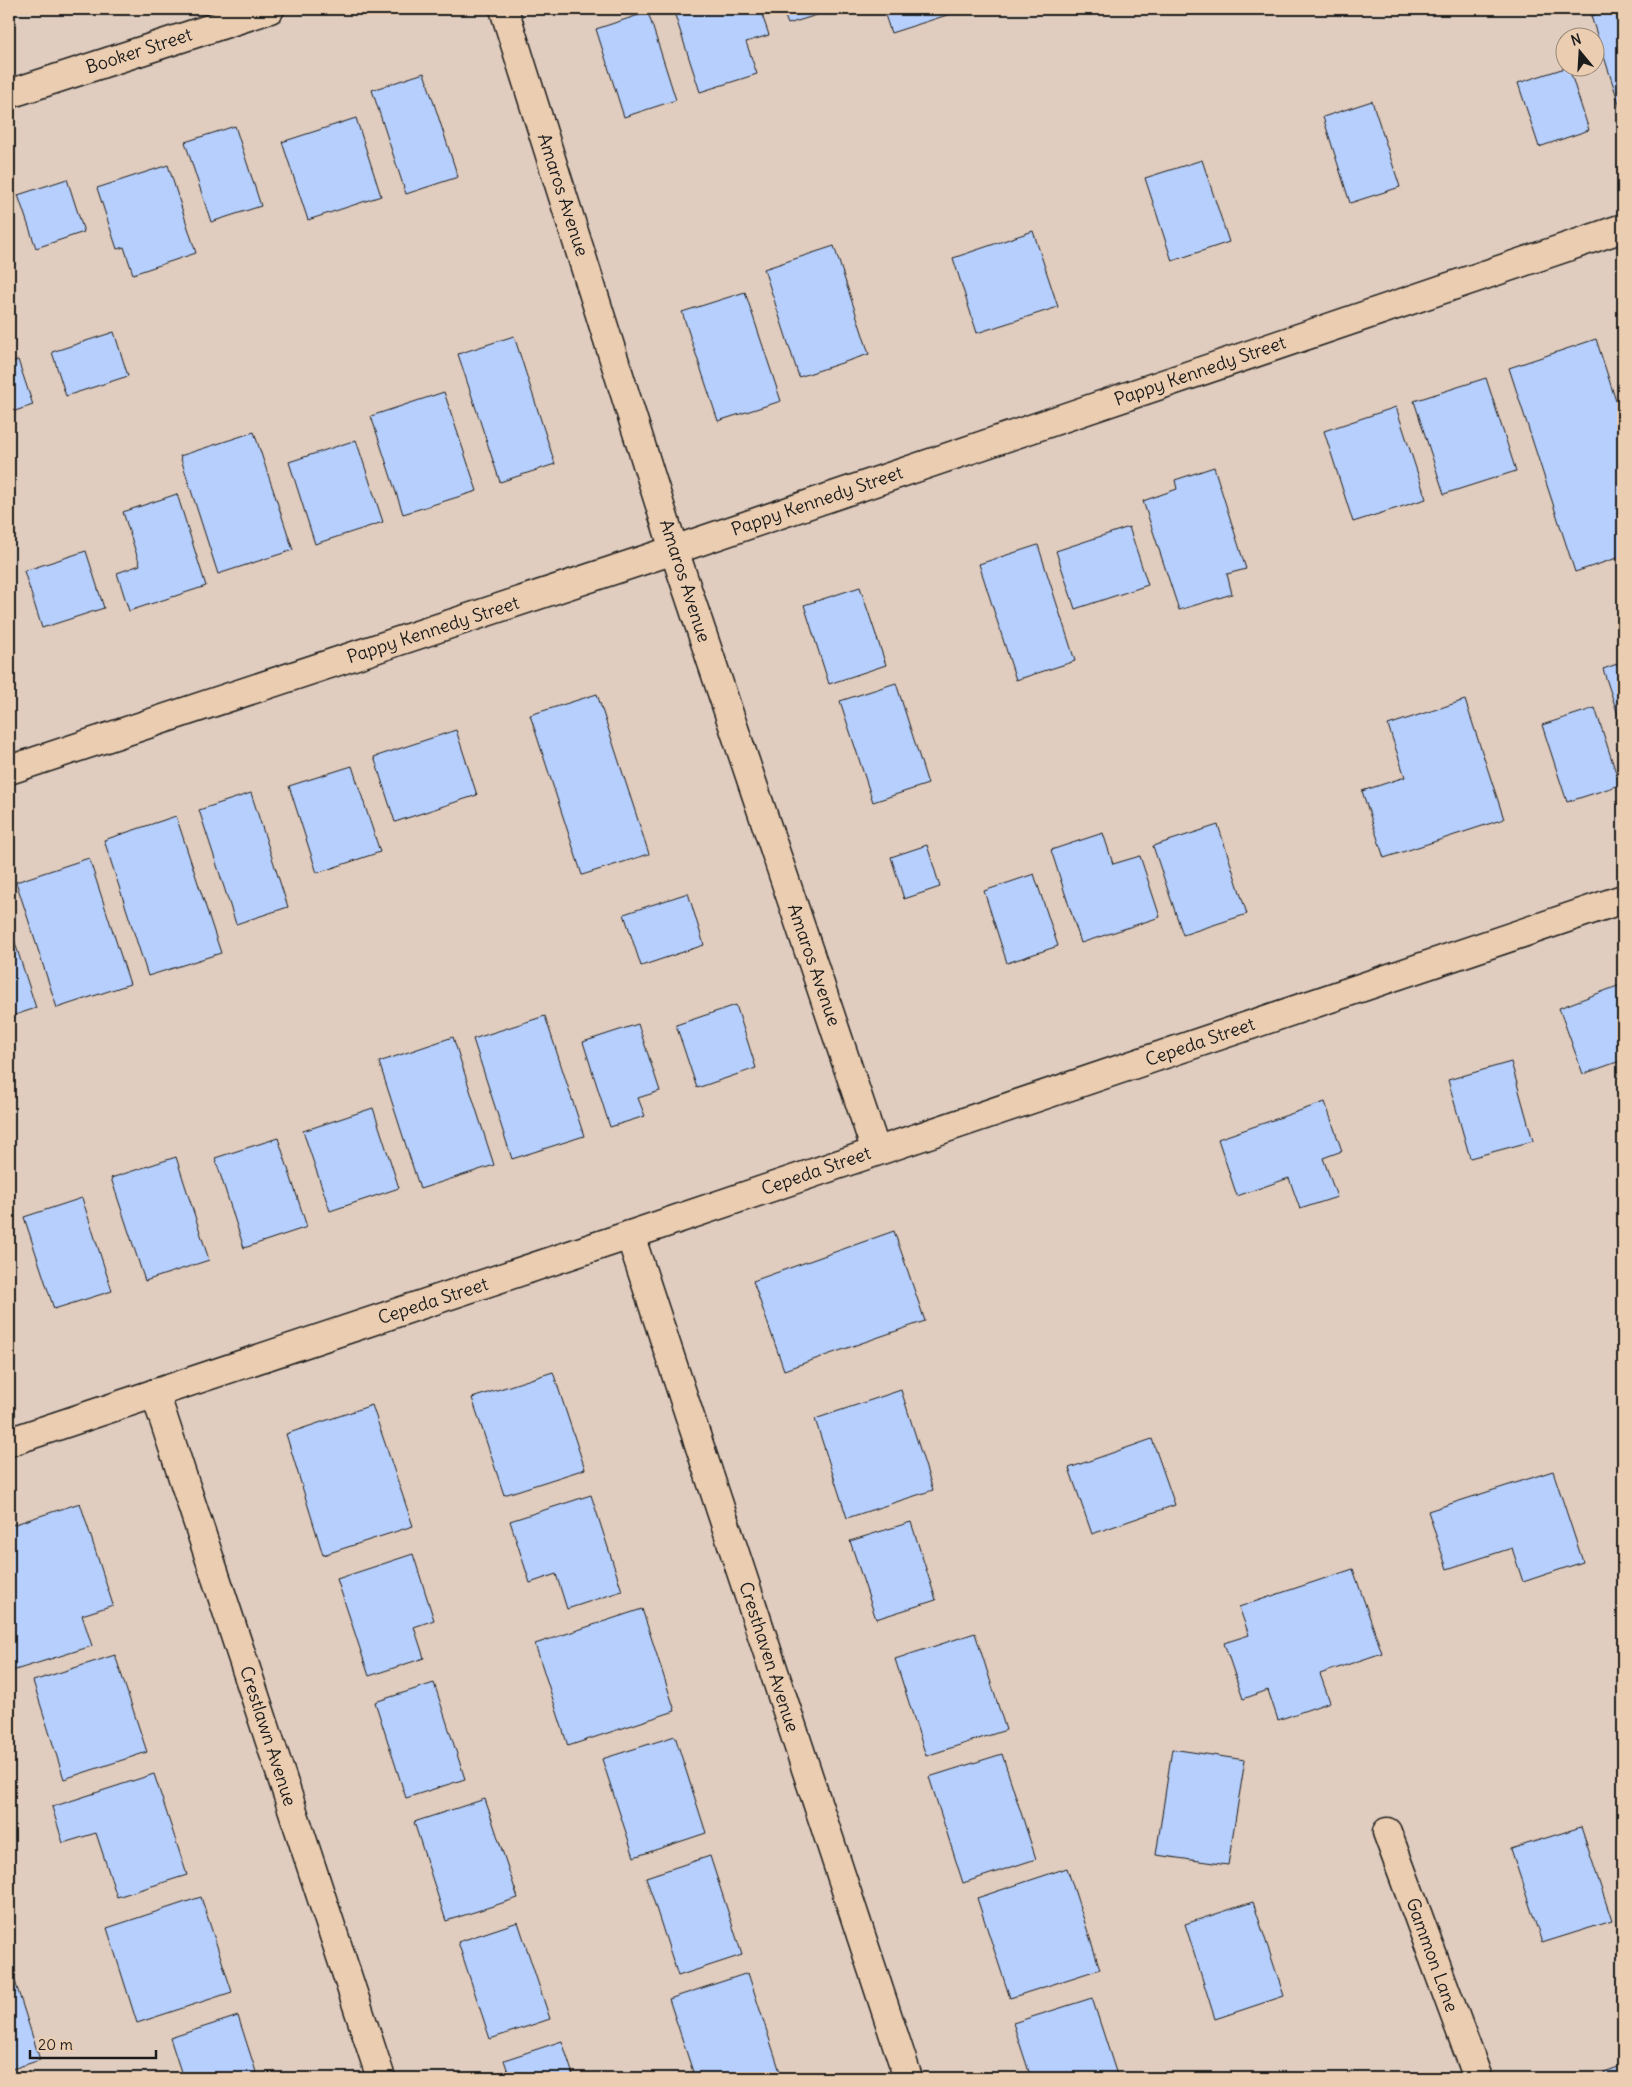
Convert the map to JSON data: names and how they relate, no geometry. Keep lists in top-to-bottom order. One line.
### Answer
{"streets":{"street":["Booker Street","Amaros Avenue","Pappy Kennedy Street","Cepeda Street","Cresthaven Avenue","Crestlawn Avenue","Gammon Lane"]},"crossings":[["Amaros Avenue","Pappy Kennedy Street"],["Amaros Avenue","Cepeda Street"],["Cepeda Street","Cresthaven Avenue"],["Cepeda Street","Crestlawn Avenue"]],"scale_bar":"20 m","north":"top"}
